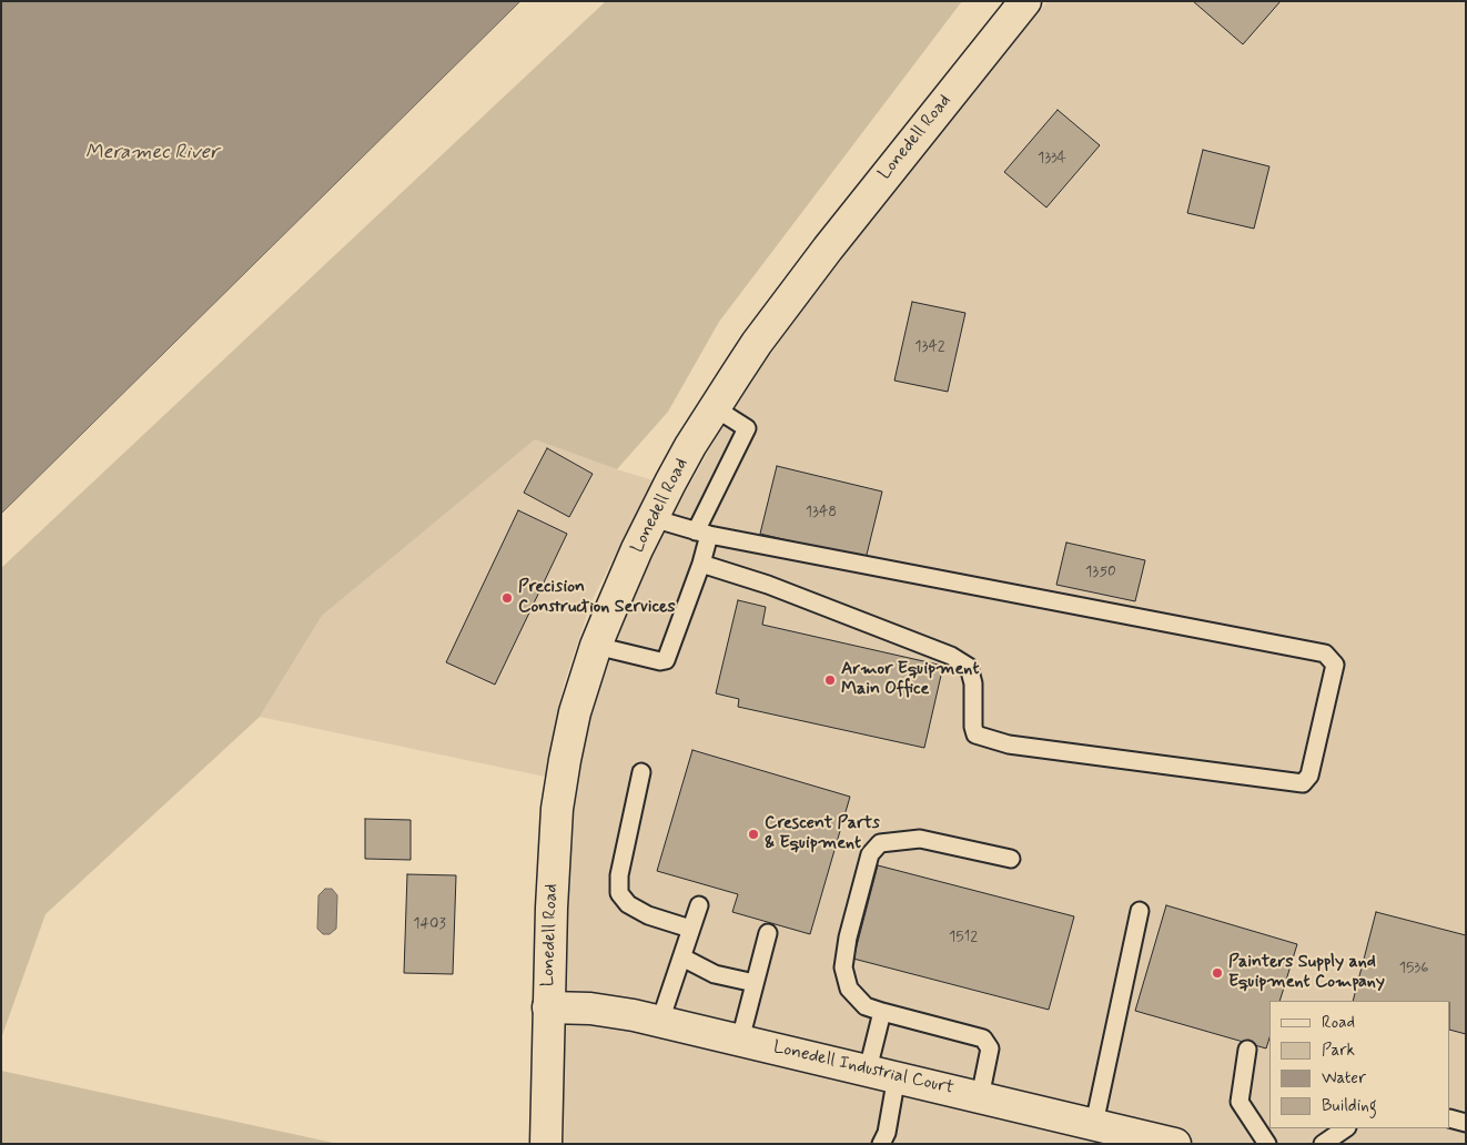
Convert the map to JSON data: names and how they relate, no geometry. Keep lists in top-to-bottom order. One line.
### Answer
{"streets":{"street":["Lonedell Road","Lonedell Industrial Court"]},"crossings":[["Lonedell Road","Lonedell Industrial Court"]],"water":["Meramec River"],"places":["Precision Construction Services","Armor Equipment Main Office","Crescent Parts & Equipment","Painters Supply and Equipment Company"],"house_numbers":["1334","1342","1348","1350","1403","1512","1536"],"legend":["Road","Park","Water","Building"]}
